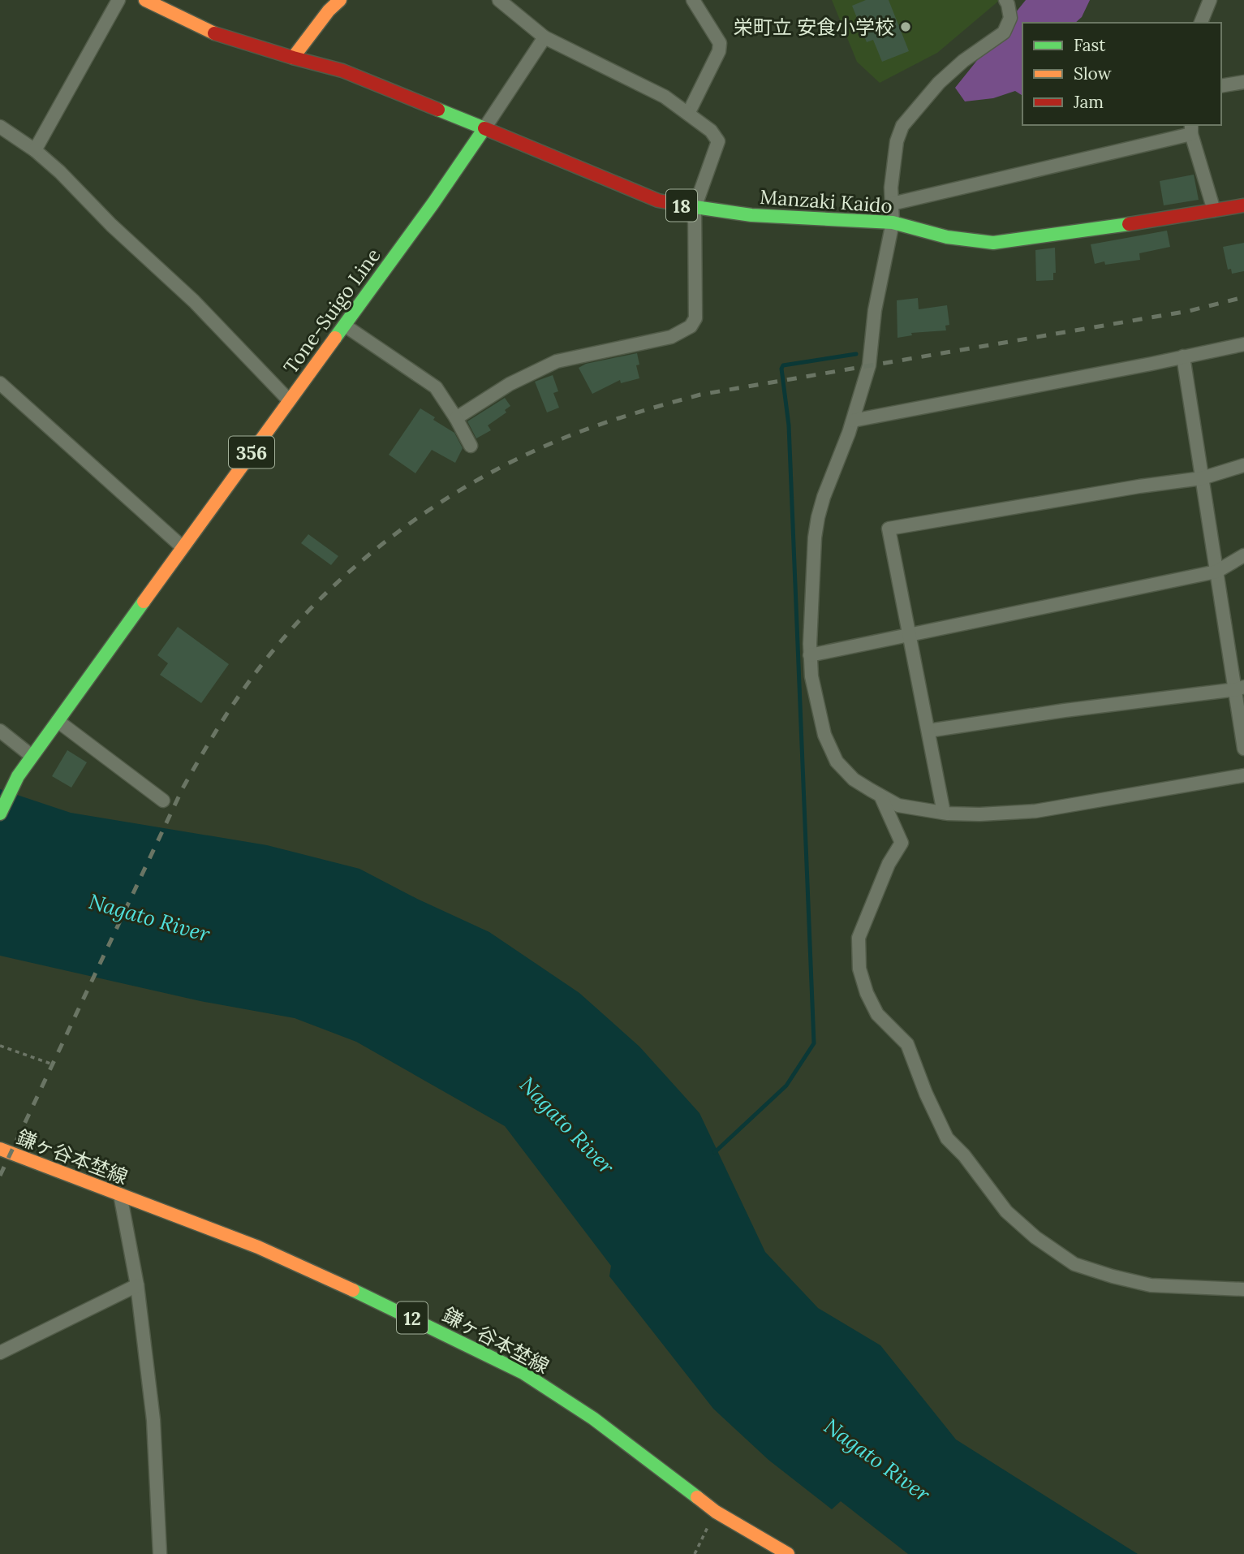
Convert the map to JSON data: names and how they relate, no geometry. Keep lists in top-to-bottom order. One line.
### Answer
{"streets":{"main road":["Manzaki Kaido","18","Tone-Suigo Line","356","鎌ヶ谷本埜線","12"]},"crossings":[["Manzaki Kaido","Tone-Suigo Line"]],"water":["Nagato River"],"places":["栄町立 安食小学校"],"legend":["Fast","Slow","Jam"]}
